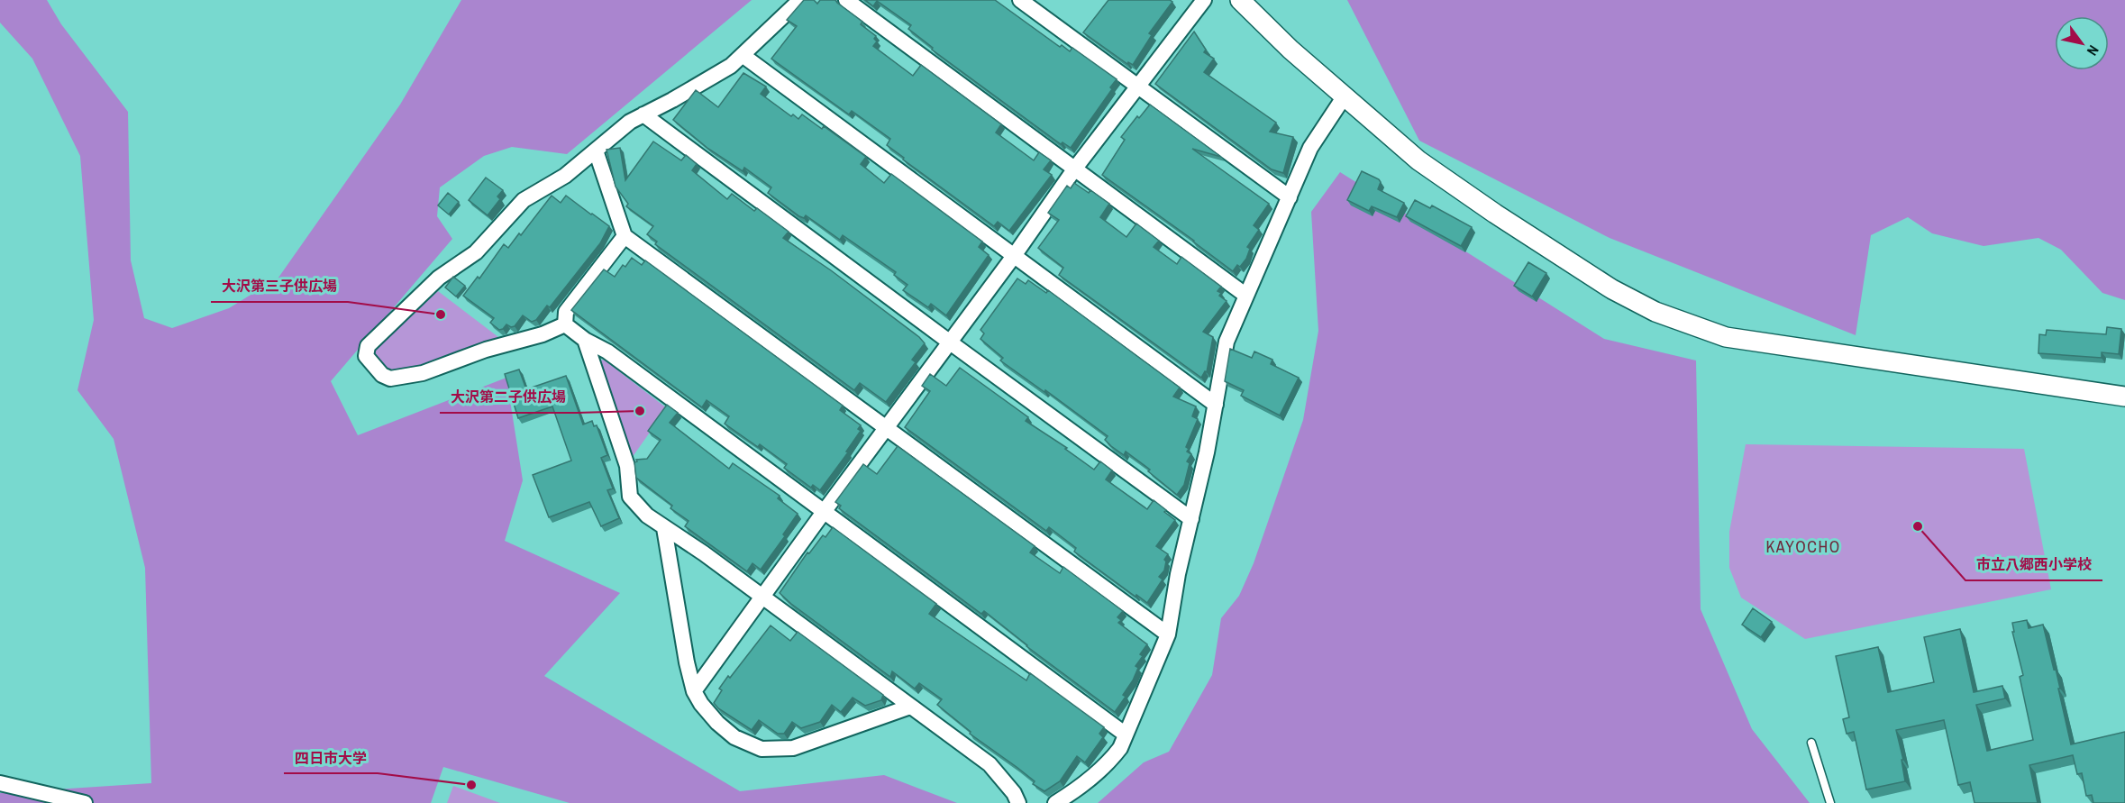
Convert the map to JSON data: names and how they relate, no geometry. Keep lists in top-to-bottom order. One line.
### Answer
{"districts":["KAYOCHO"],"places":["大沢第三子供広場","大沢第二子供広場","市立八郷西小学校","四日市大学"],"north":"bottom right"}
